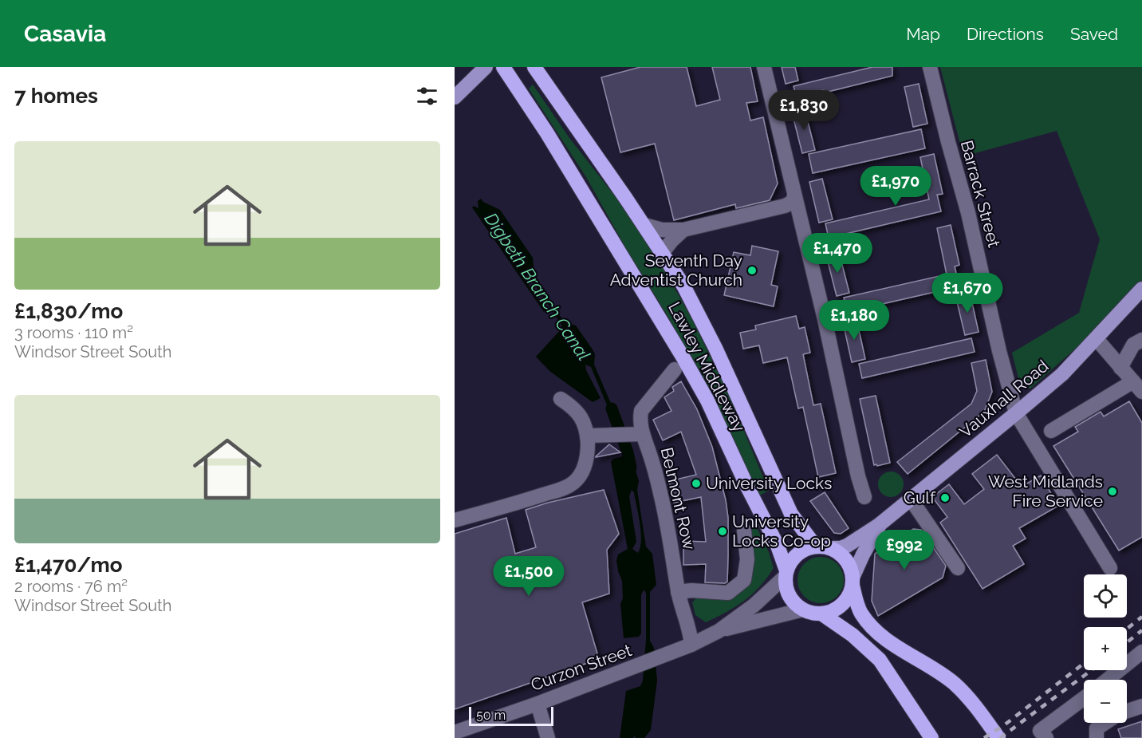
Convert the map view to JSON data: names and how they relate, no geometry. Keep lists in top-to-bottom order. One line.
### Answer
{"streets":{"highway":["Lawley Middleway"],"main road":["Vauxhall Road"],"street":["Barrack Street","Belmont Row","Curzon Street"]},"crossings":[["Barrack Street","Vauxhall Road"],["Lawley Middleway","Vauxhall Road"],["Lawley Middleway","Curzon Street"],["Vauxhall Road","Curzon Street"],["Belmont Row","Curzon Street"]],"water":["Digbeth Branch Canal"],"places":["Seventh Day Adventist Church","University Locks","West Midlands Fire Service","Gulf","University Locks Co-op"],"scale_bar":"50 m","page":{"header":"Casavia","nav":["Map","Directions","Saved"],"heading":"7 homes","price":["£1,830","£1,970","£1,470","£1,670","£1,180","£992","£1,500"],"list":[{"name":"£1,830/mo","note":"3 rooms · 110 m² · Windsor Street South"},{"name":"£1,470/mo","note":"2 rooms · 76 m² · Windsor Street South"}],"map_buttons":["+","−"],"scale":"50 m"}}
